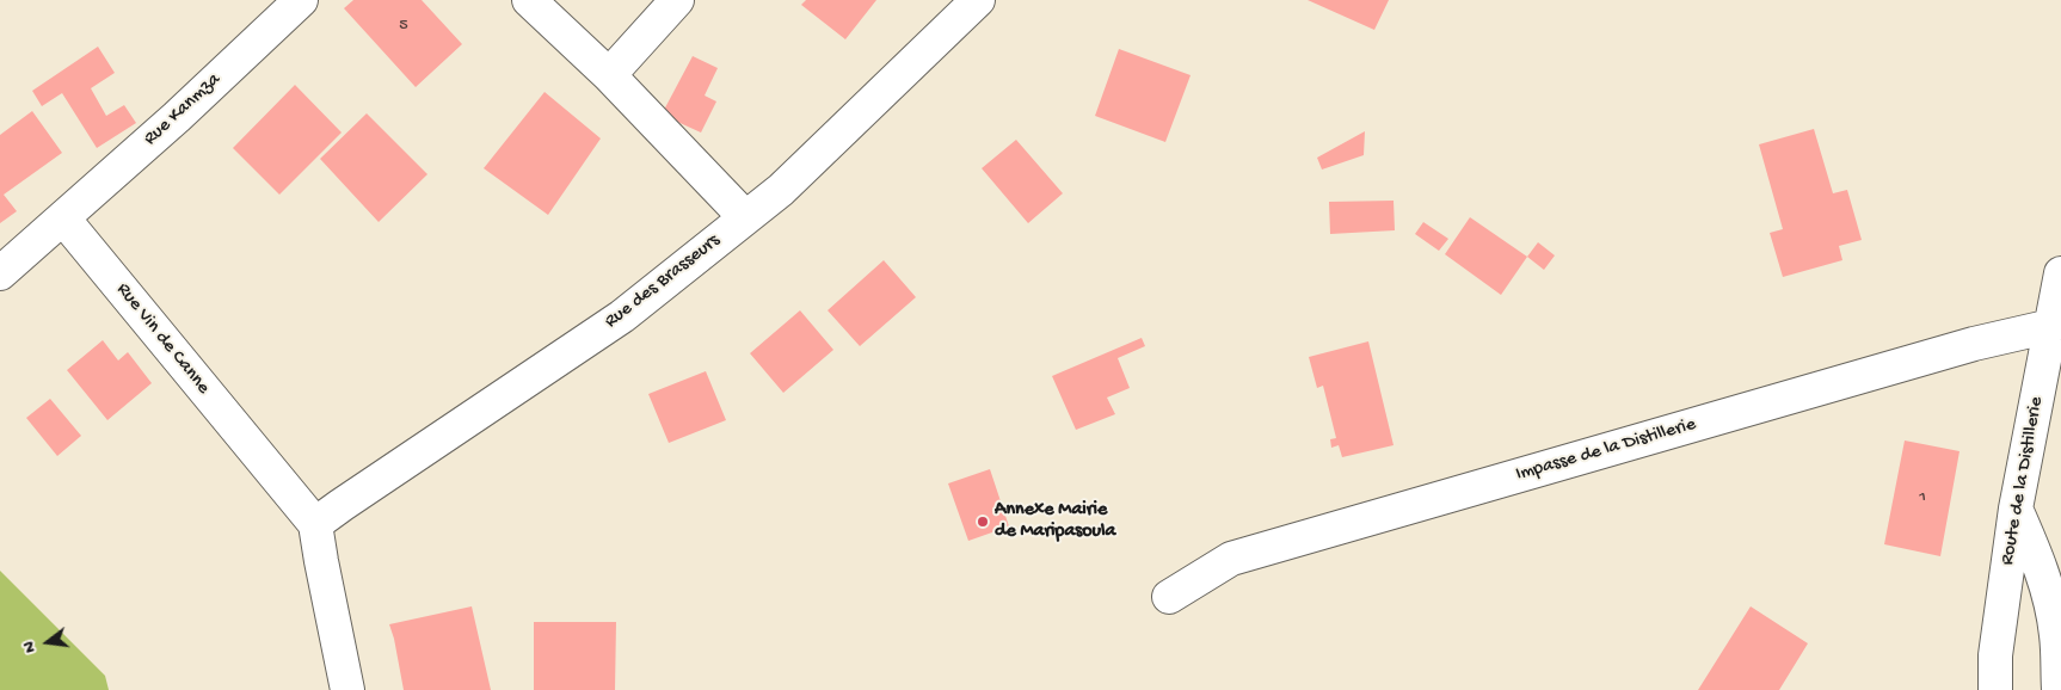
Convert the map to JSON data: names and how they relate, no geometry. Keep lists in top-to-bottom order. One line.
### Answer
{"streets":{"street":["Rue Kanmza","Rue des Brasseurs","Rue Vin de Canne","Impasse de la Distillerie","Route de la Distillerie"]},"crossings":[["Rue Kanmza","Rue Vin de Canne"],["Rue des Brasseurs","Rue Vin de Canne"],["Impasse de la Distillerie","Route de la Distillerie"]],"places":["Annexe Mairie de Maripasoula"],"house_numbers":["5","1"],"north":"left"}
